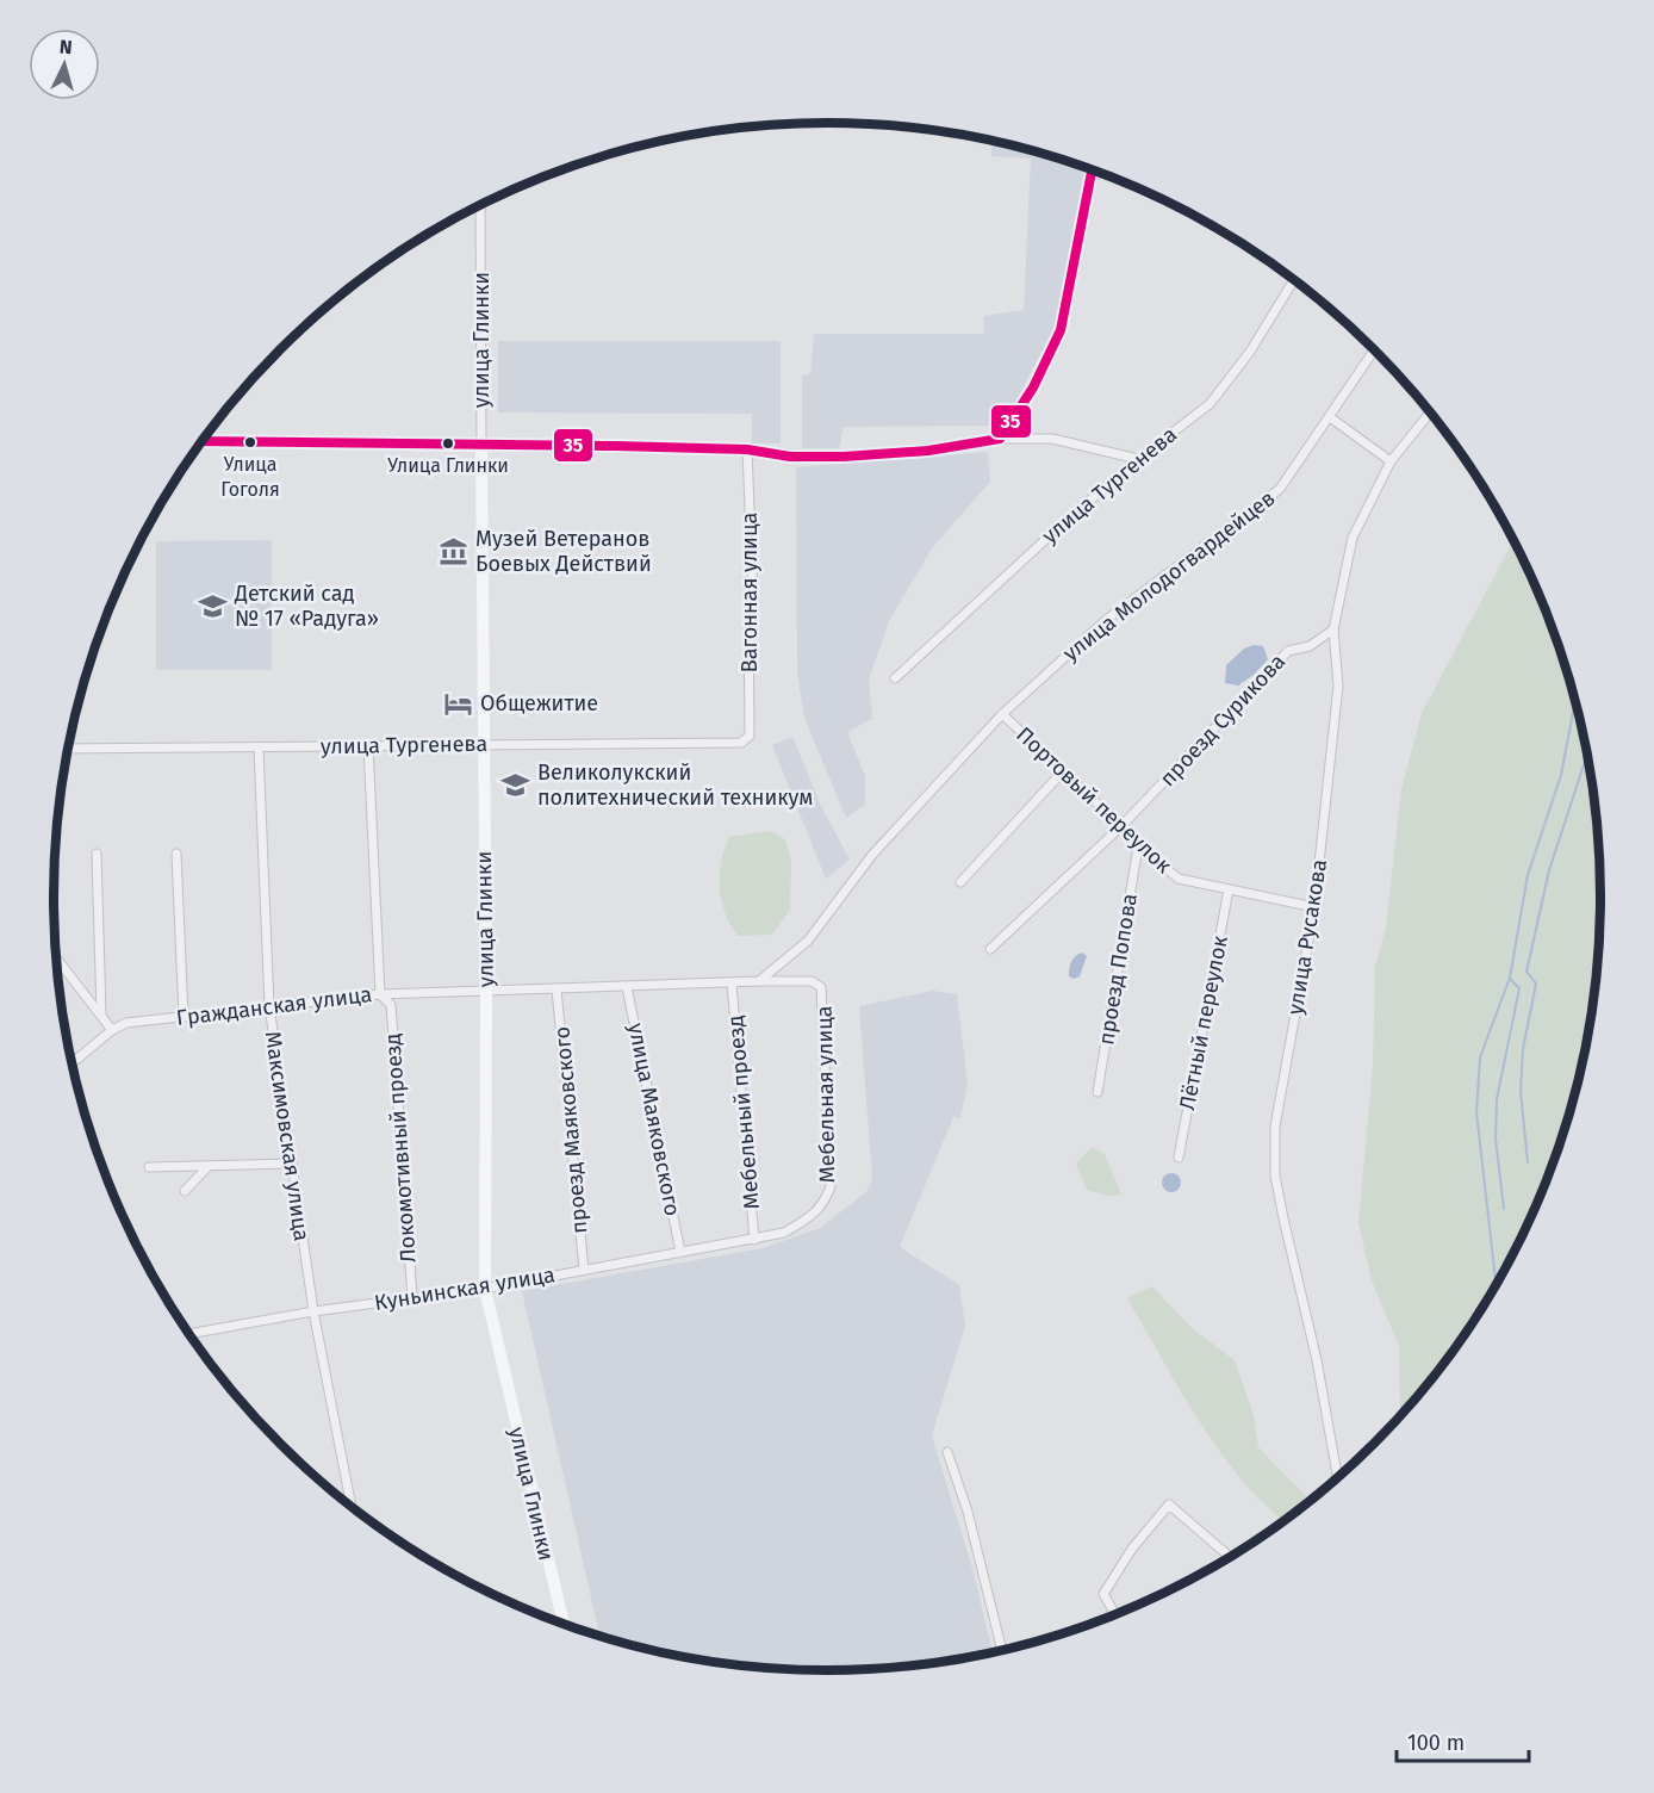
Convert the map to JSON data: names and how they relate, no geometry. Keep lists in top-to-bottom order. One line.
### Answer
{"streets":{"street":["улица Глинки","улица Тургенева","улица Молодогвардейцев","Вагонная улица","проезд Сурикова","Портовый переулок","улица Русакова","проезд Попова","Гражданская улица","Лётный переулок","Мебельная улица","Мебельный проезд","улица Маяковского","проезд Маяковского","Максимовская улица","Локомотивный проезд","Куньинская улица"]},"crossings":[["улица Глинки","улица Тургенева"],["улица Глинки","Гражданская улица"],["улица Глинки","Куньинская улица"],["улица Тургенева","Вагонная улица"],["улица Тургенева","Максимовская улица"],["улица Тургенева","Локомотивный проезд"],["улица Молодогвардейцев","Портовый переулок"],["улица Молодогвардейцев","Гражданская улица"],["проезд Сурикова","Портовый переулок"],["проезд Сурикова","улица Русакова"],["Портовый переулок","улица Русакова"],["Портовый переулок","проезд Попова"],["Портовый переулок","Лётный переулок"],["Гражданская улица","Мебельная улица"],["Гражданская улица","Мебельный проезд"],["Гражданская улица","улица Маяковского"],["Гражданская улица","проезд Маяковского"],["Гражданская улица","Максимовская улица"],["Гражданская улица","Локомотивный проезд"],["Мебельная улица","Куньинская улица"],["Мебельный проезд","Куньинская улица"],["улица Маяковского","Куньинская улица"],["проезд Маяковского","Куньинская улица"],["Максимовская улица","Куньинская улица"],["Локомотивный проезд","Куньинская улица"]],"places":{"other":["Улица Гоголя","Улица Глинки"],"museum":["Музей Ветеранов Боевых Действий"],"school or university":["Детский сад № 17 «Радуга»","Великолукский политехнический техникум"],"hotel":["Общежитие"]},"lines":["transit line 35"],"scale_bar":"100 m","north":"top"}
